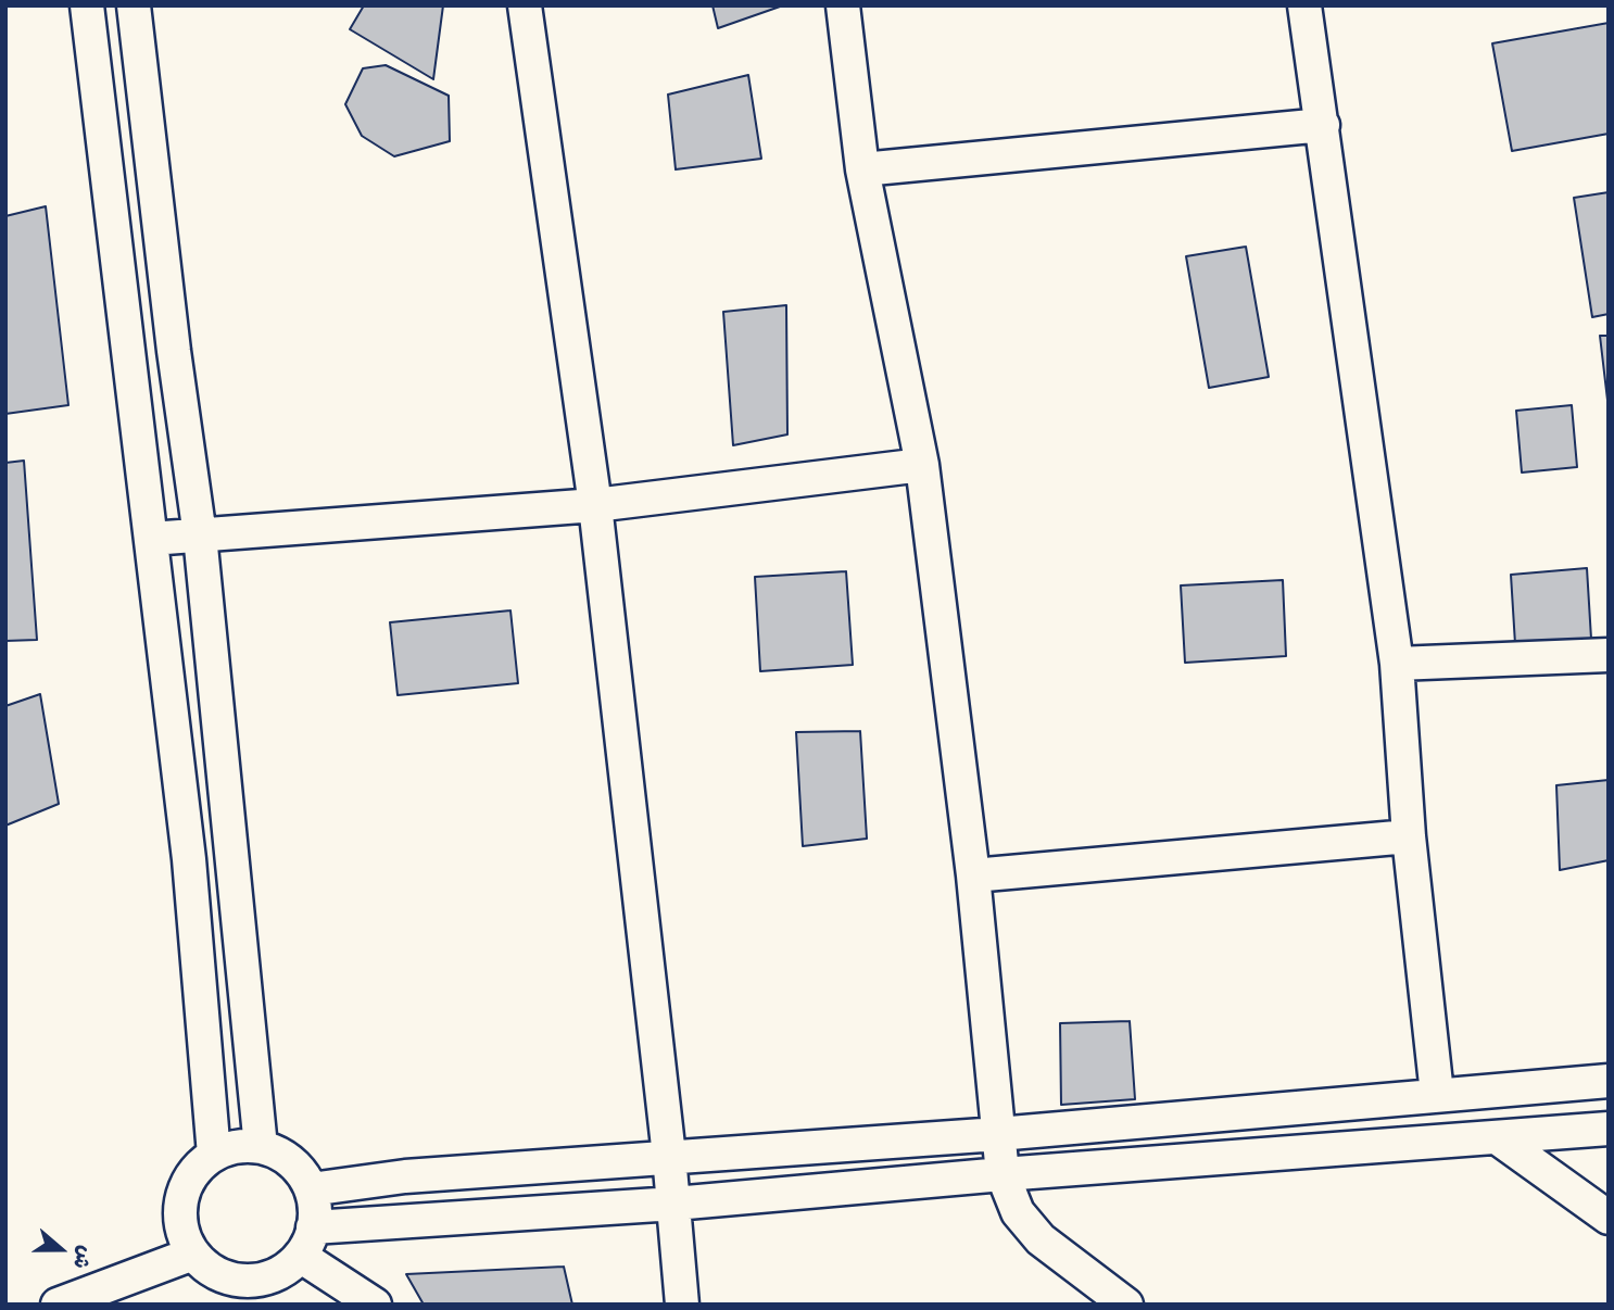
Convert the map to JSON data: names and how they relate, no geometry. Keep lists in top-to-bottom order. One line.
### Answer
{"north":"right"}
